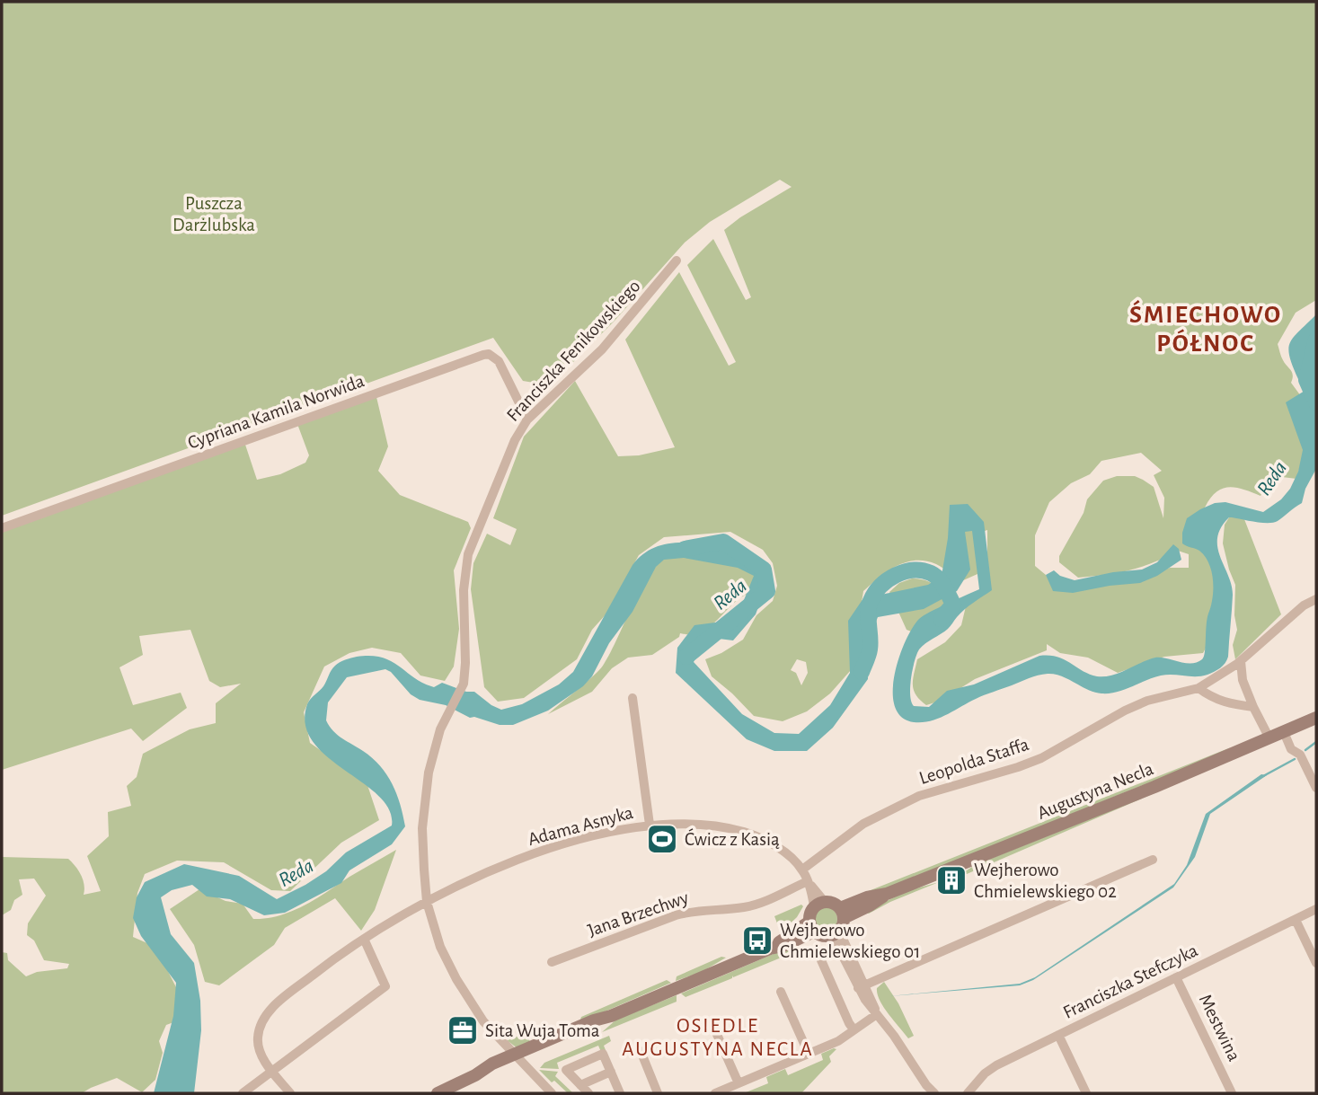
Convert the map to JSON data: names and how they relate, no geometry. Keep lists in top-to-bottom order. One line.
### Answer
{"streets":{"main road":["Augustyna Necla"],"street":["Franciszka Fenikowskiego","Cypriana Kamila Norwida","Leopolda Staffa","Adama Asnyka","Jana Brzechwy","Franciszka Stefczyka","Mestwina"]},"crossings":[["Franciszka Fenikowskiego","Cypriana Kamila Norwida"],["Franciszka Fenikowskiego","Adama Asnyka"],["Leopolda Staffa","Adama Asnyka"],["Augustyna Necla","Adama Asnyka"],["Adama Asnyka","Jana Brzechwy"],["Franciszka Stefczyka","Mestwina"]],"districts":["ŚMIECHOWO PÓŁNOC","OSIEDLE AUGUSTYNA NECLA"],"water":["Reda"],"parks":["Puszcza Darżlubska"],"places":{"sports":["Ćwicz z Kasią"],"building":["Wejherowo Chmielewskiego 02"],"bus stop":["Wejherowo Chmielewskiego 01"],"office":["Sita Wuja Toma"]}}
